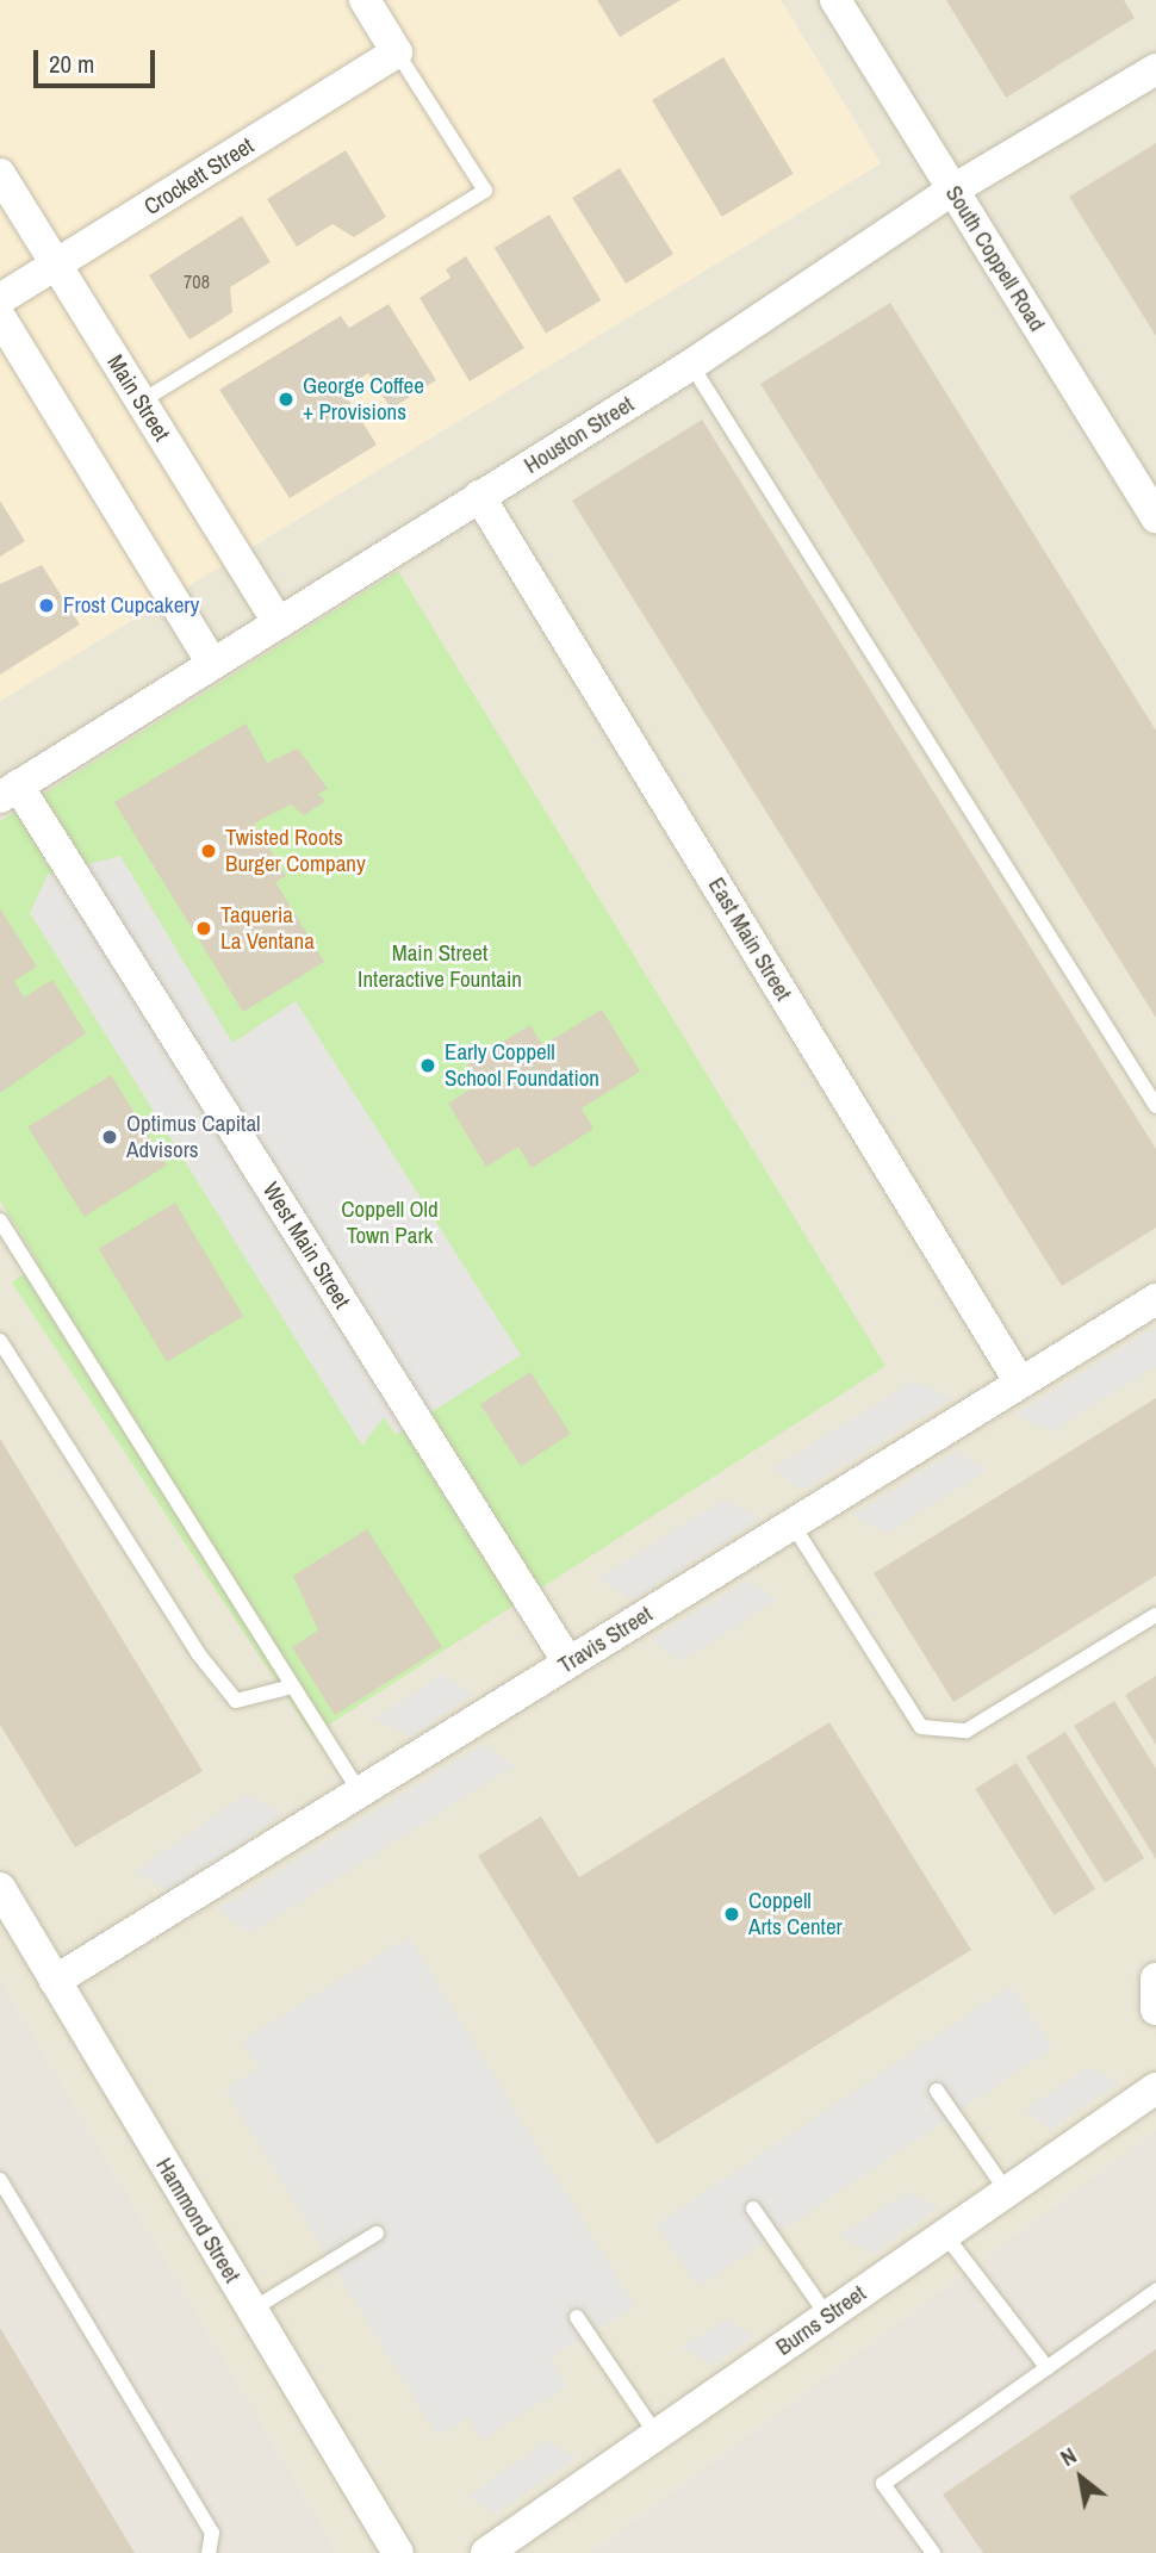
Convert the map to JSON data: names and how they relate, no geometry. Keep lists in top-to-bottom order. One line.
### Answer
{"streets":{"street":["Crockett Street","South Coppell Road","Main Street","Houston Street","East Main Street","West Main Street","Travis Street","Hammond Street","Burns Street"]},"crossings":[["Crockett Street","Main Street"],["South Coppell Road","Houston Street"],["Main Street","Houston Street"],["Houston Street","East Main Street"],["Houston Street","West Main Street"],["East Main Street","Travis Street"],["West Main Street","Travis Street"],["Travis Street","Hammond Street"]],"parks":["Main Street Interactive Fountain","Coppell Old Town Park"],"places":["George Coffee + Provisions","Frost Cupcakery","Twisted Roots Burger Company","Taqueria La Ventana","Early Coppell School Foundation","Optimus Capital Advisors","Coppell Arts Center"],"house_numbers":["708"],"scale_bar":"20 m","north":"top left"}
